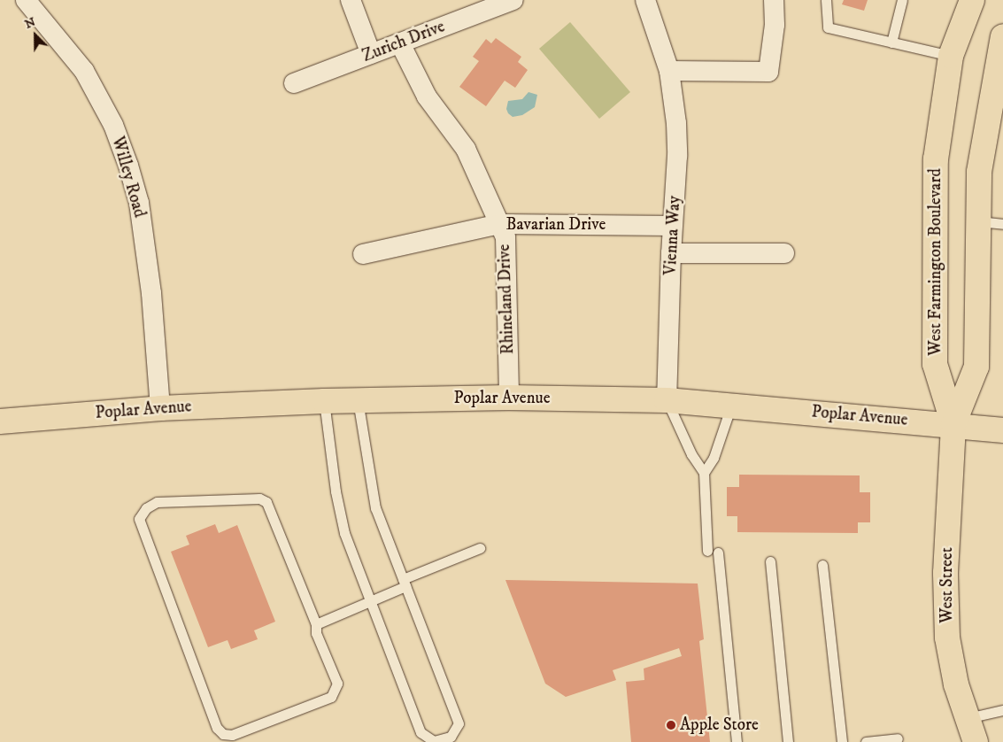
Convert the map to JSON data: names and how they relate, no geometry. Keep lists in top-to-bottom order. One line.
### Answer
{"streets":{"main road":["West Farmington Boulevard","Poplar Avenue","West Street"],"street":["Zurich Drive","Willey Road","Bavarian Drive","Vienna Way","Rhineland Drive"]},"crossings":[["Zurich Drive","Rhineland Drive"],["Willey Road","Poplar Avenue"],["Bavarian Drive","Vienna Way"],["Bavarian Drive","Rhineland Drive"],["Vienna Way","Poplar Avenue"],["West Farmington Boulevard","Poplar Avenue"],["West Farmington Boulevard","West Street"],["Rhineland Drive","Poplar Avenue"],["Poplar Avenue","West Street"]],"places":["Apple Store"],"north":"top left"}
